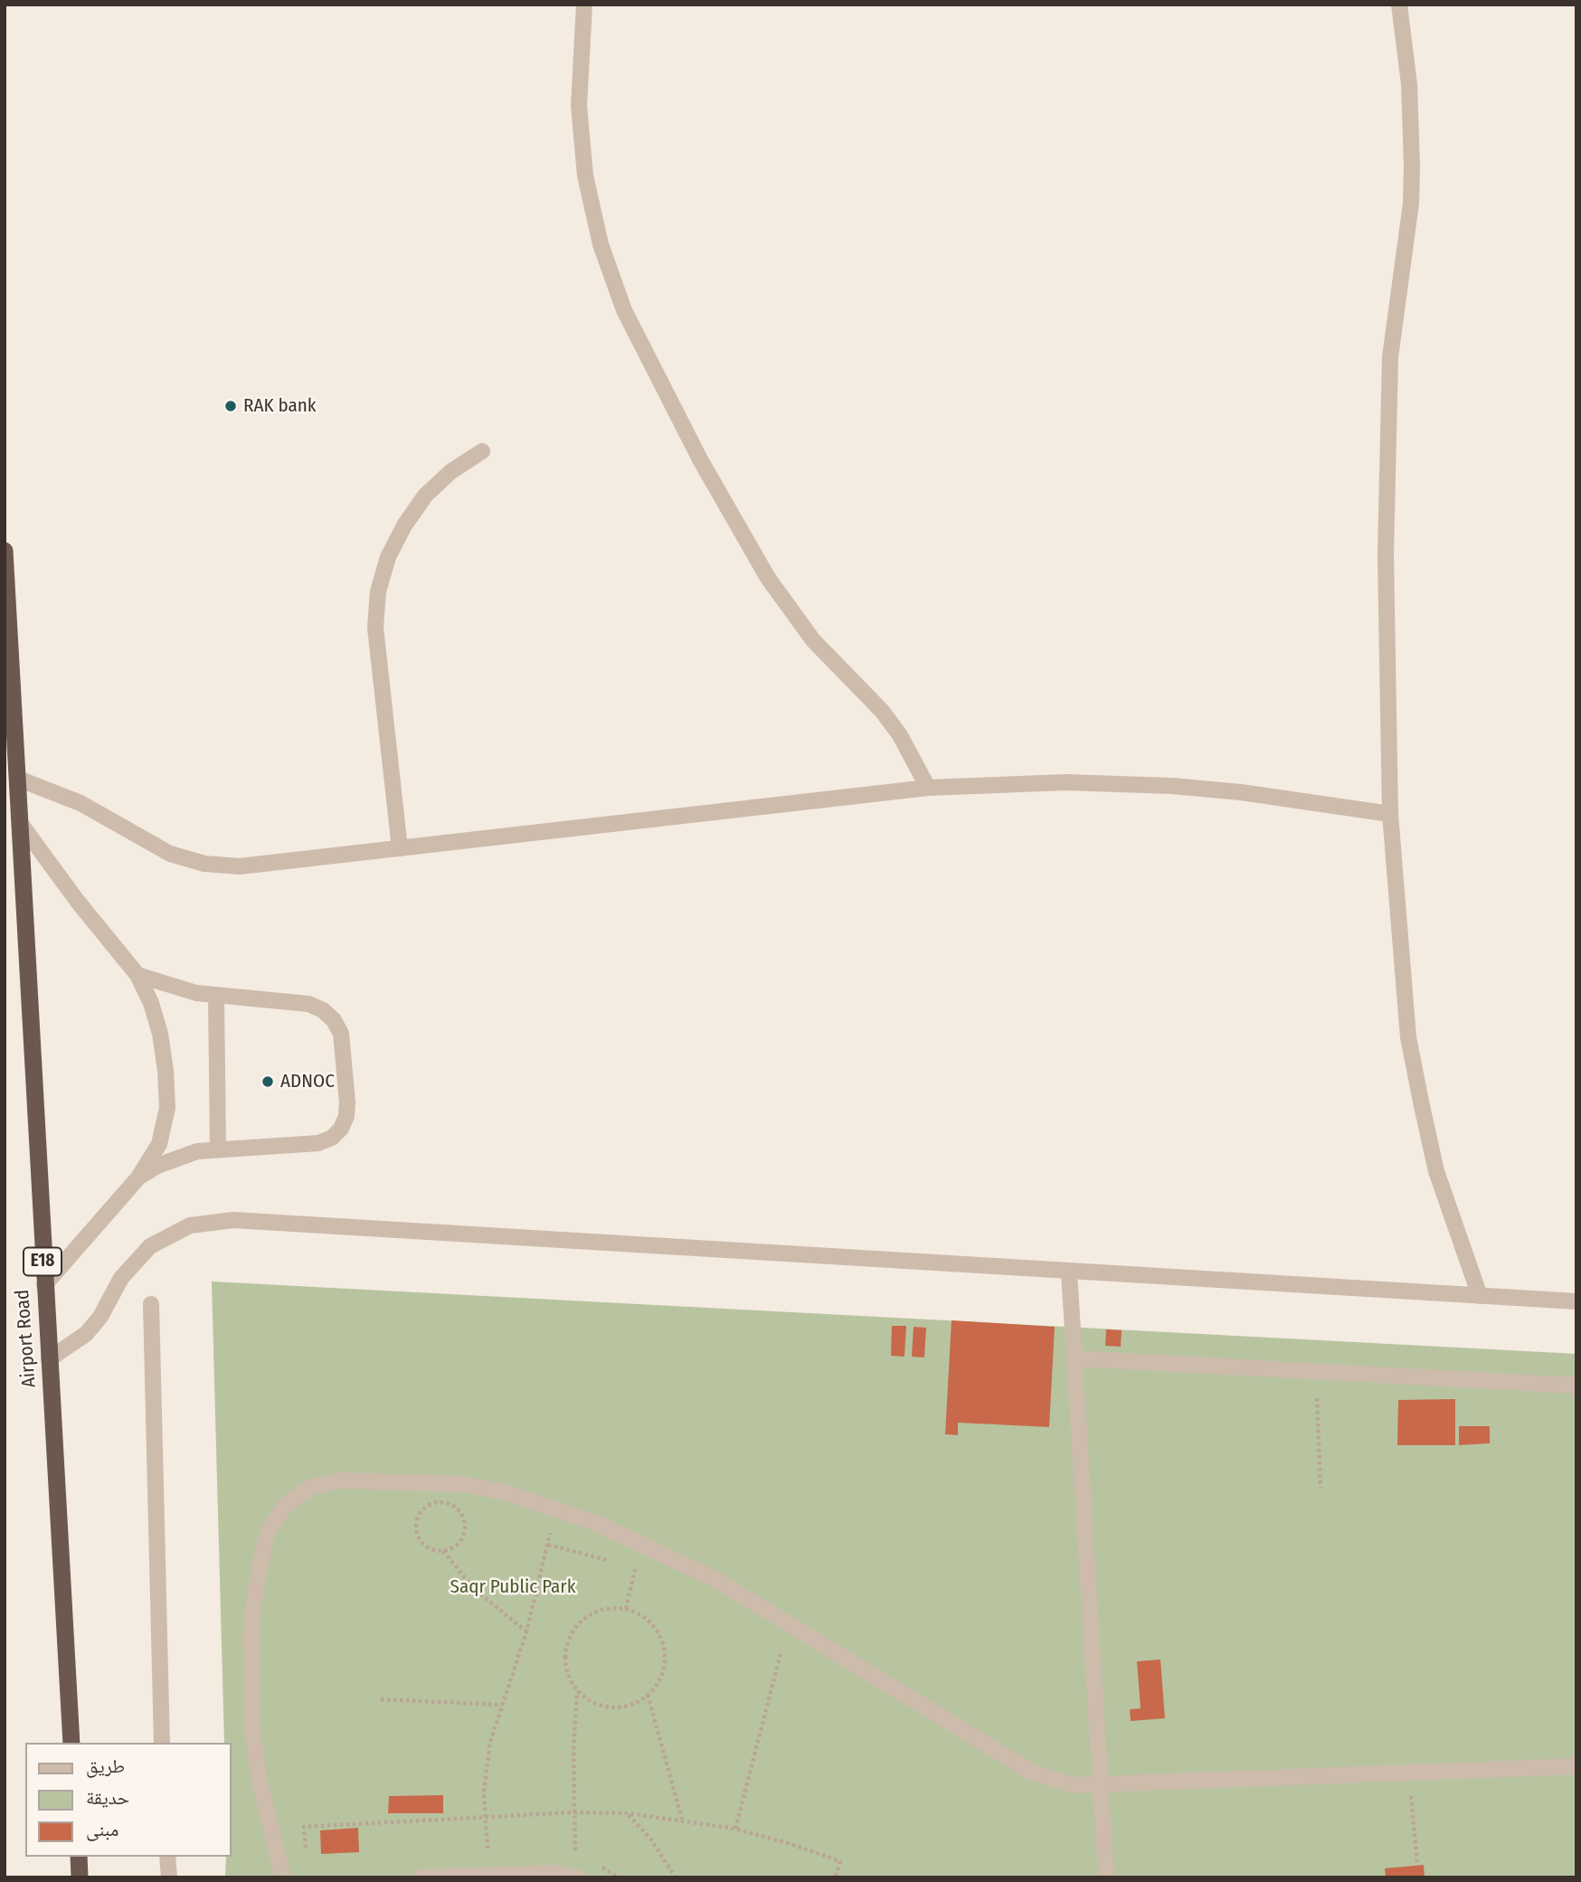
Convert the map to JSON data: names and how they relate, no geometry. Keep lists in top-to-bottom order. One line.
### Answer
{"streets":{"highway":["E18","Airport Road"]},"parks":["Saqr Public Park"],"places":["RAK bank","ADNOC"],"legend":["طريق","حديقة","مبنى"]}
